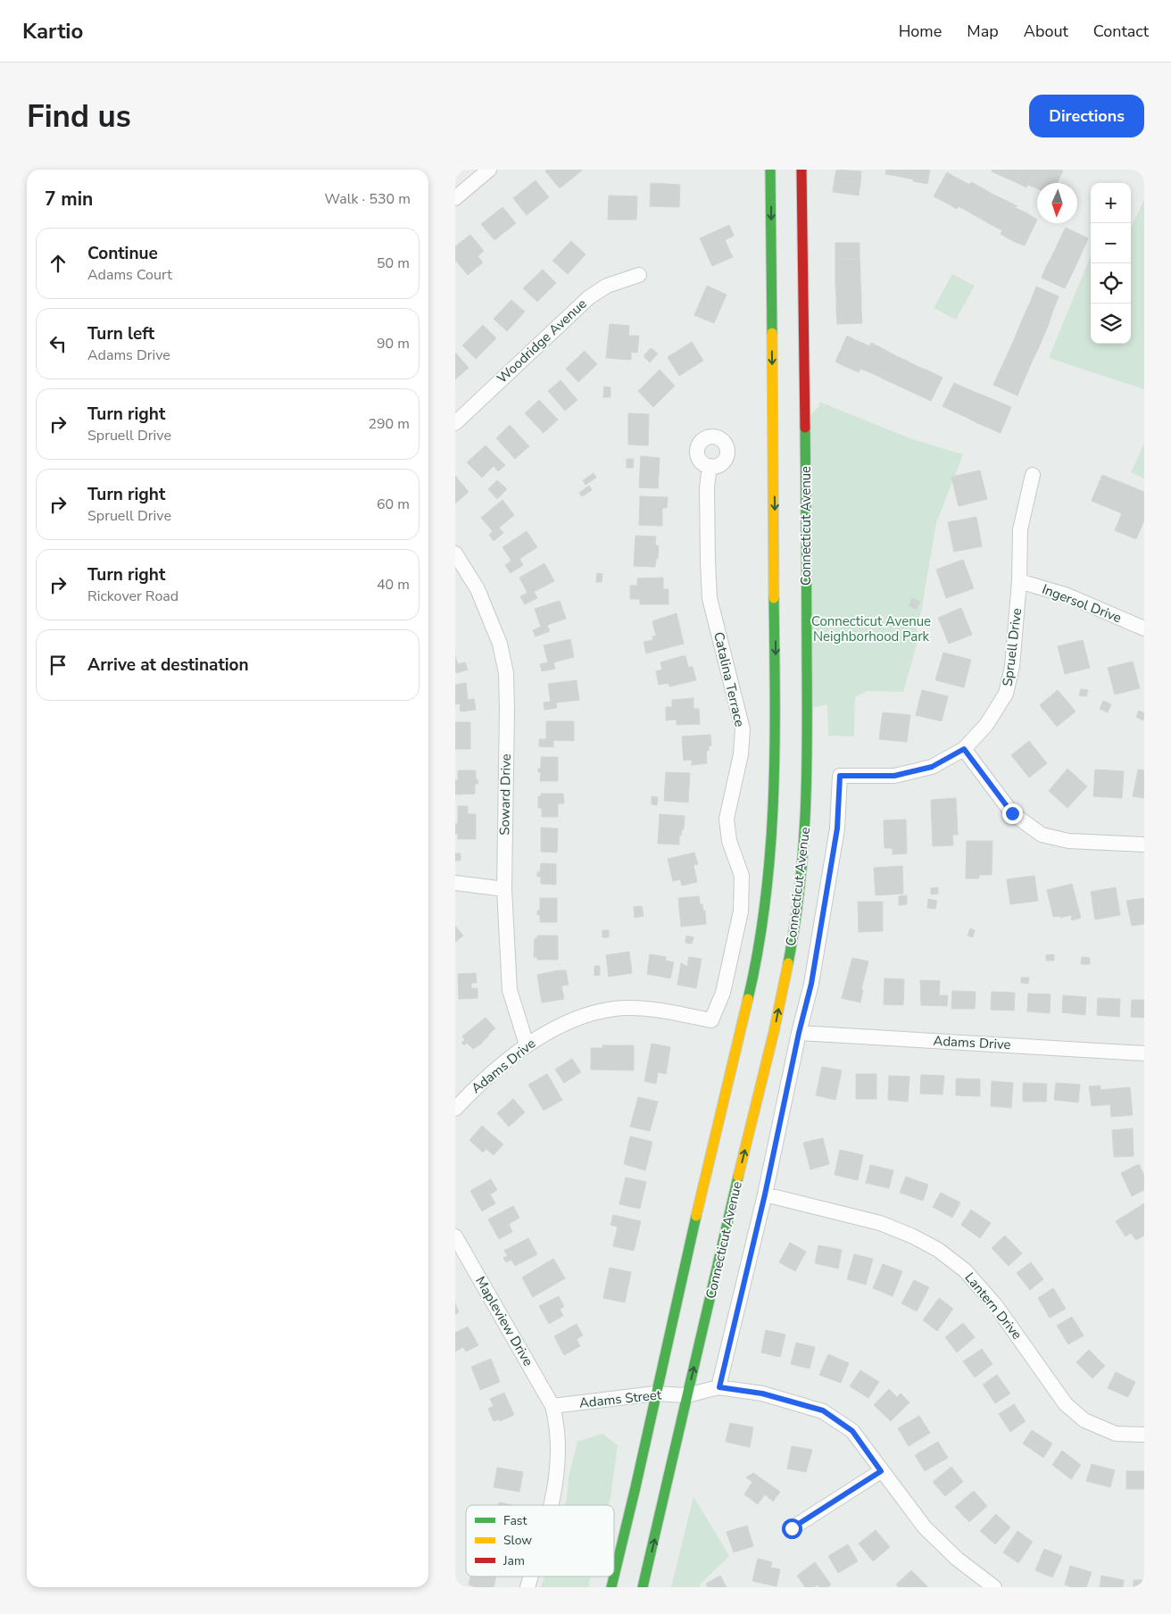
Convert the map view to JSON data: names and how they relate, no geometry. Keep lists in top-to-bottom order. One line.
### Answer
{"streets":{"main road":["Connecticut Avenue"],"street":["Woodridge Avenue","Ingersol Drive","Spruell Drive","Catalina Terrace","Soward Drive","Adams Drive","Lantern Drive","Mapleview Drive","Adams Street"]},"crossings":[["Connecticut Avenue","Adams Street"],["Ingersol Drive","Spruell Drive"],["Spruell Drive","Adams Drive"],["Spruell Drive","Lantern Drive"],["Catalina Terrace","Adams Drive"],["Soward Drive","Adams Drive"],["Mapleview Drive","Adams Street"]],"parks":["Connecticut Avenue Neighborhood Park"],"legend":["Fast","Slow","Jam"],"north":"bottom","page":{"header":"Kartio","nav":["Home","Map","About","Contact"],"buttons":"Directions","title":"Find us","heading":["7 min","Walk · 530 m"],"map_buttons":["+","−"],"list":[["Continue","Adams Court","50 m"],["Turn left","Adams Drive","90 m"],["Turn right","Spruell Drive","290 m"],["Turn right","Spruell Drive","60 m"],["Turn right","Rickover Road","40 m"],"Arrive at destination"]}}
